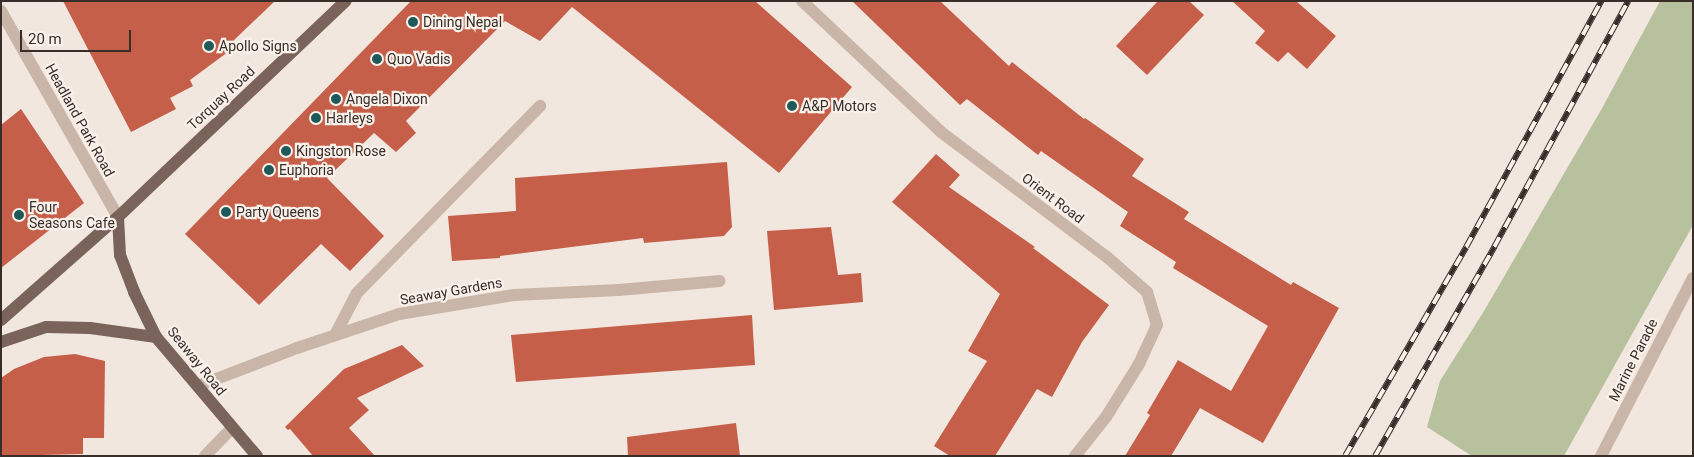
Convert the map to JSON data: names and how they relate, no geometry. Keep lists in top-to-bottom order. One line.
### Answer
{"streets":{"main road":["Torquay Road","Seaway Road"],"street":["Headland Park Road","Orient Road","Seaway Gardens","Marine Parade"]},"crossings":[["Torquay Road","Headland Park Road"],["Torquay Road","Seaway Road"],["Headland Park Road","Seaway Road"],["Seaway Gardens","Seaway Road"]],"places":["Dining Nepal","Apollo Signs","Quo Vadis","Angela Dixon","A&P Motors","Harleys","Kingston Rose","Euphoria","Party Queens","Four Seasons Cafe"],"scale_bar":"20 m"}
